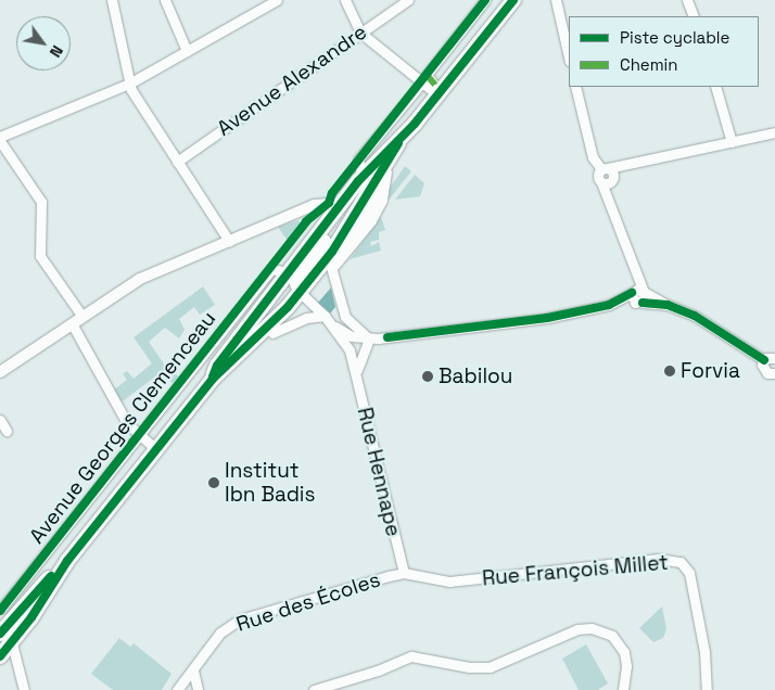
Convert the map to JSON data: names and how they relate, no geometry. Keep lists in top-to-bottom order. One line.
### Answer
{"streets":{"main road":["Avenue Georges Clemenceau"],"street":["Avenue Alexandre","Rue Hennape","Rue François Millet","Rue des Écoles"]},"crossings":[["Avenue Georges Clemenceau","Rue Hennape"],["Rue Hennape","Rue François Millet"],["Rue Hennape","Rue des Écoles"],["Rue François Millet","Rue des Écoles"]],"places":["Forvia","Babilou","Institut Ibn Badis"],"legend":["Piste cyclable","Chemin"],"north":"bottom right"}
